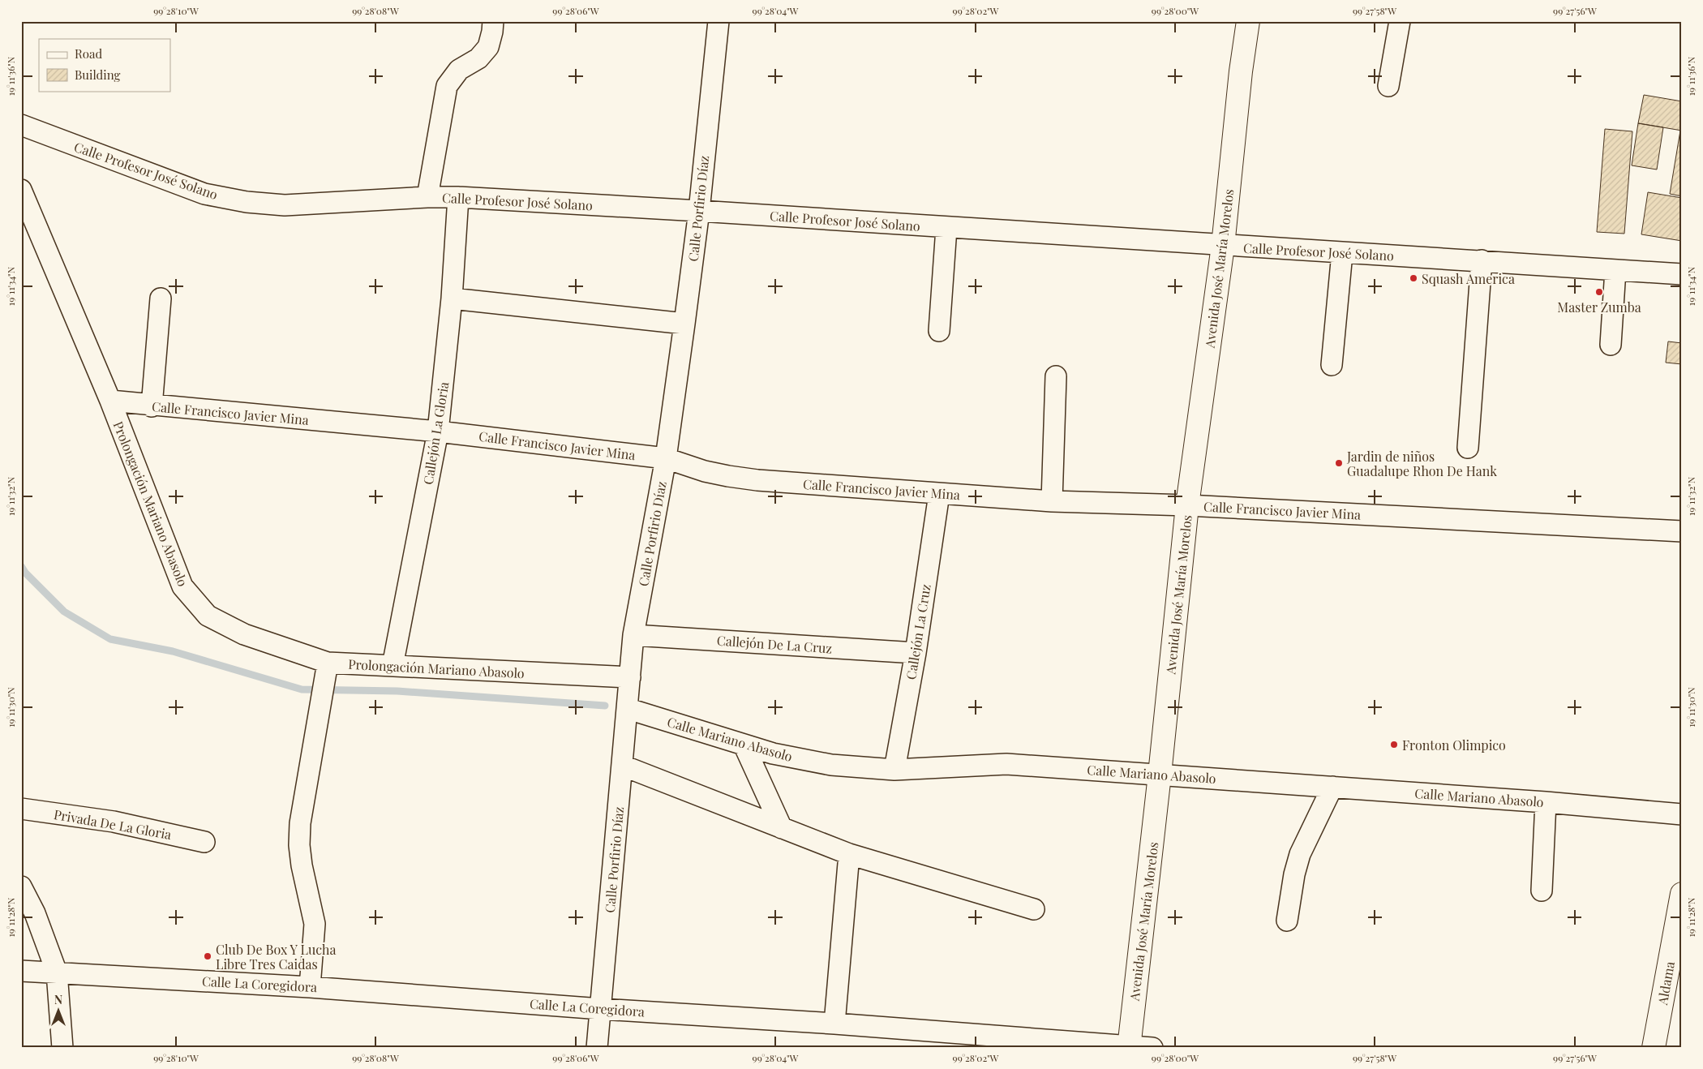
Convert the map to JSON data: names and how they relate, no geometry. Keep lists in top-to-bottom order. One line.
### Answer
{"streets":{"main road":["Avenida José María Morelos","Aldama"],"street":["Calle Profesor José Solano","Calle Porfirio Díaz","Calle Francisco Javier Mina","Callejón La Gloria","Prolongación Mariano Abasolo","Callejón La Cruz","Callejón De La Cruz","Calle Mariano Abasolo","Privada De La Gloria","Calle La Coregidora"]},"crossings":[["Calle Profesor José Solano","Calle Porfirio Díaz"],["Calle Profesor José Solano","Avenida José María Morelos"],["Calle Profesor José Solano","Callejón La Gloria"],["Calle Porfirio Díaz","Calle Francisco Javier Mina"],["Calle Porfirio Díaz","Prolongación Mariano Abasolo"],["Calle Porfirio Díaz","Callejón De La Cruz"],["Calle Porfirio Díaz","Calle Mariano Abasolo"],["Calle Porfirio Díaz","Calle La Coregidora"],["Avenida José María Morelos","Calle Francisco Javier Mina"],["Avenida José María Morelos","Calle Mariano Abasolo"],["Avenida José María Morelos","Calle La Coregidora"],["Calle Francisco Javier Mina","Callejón La Gloria"],["Calle Francisco Javier Mina","Prolongación Mariano Abasolo"],["Calle Francisco Javier Mina","Callejón La Cruz"],["Callejón La Gloria","Prolongación Mariano Abasolo"],["Callejón La Cruz","Callejón De La Cruz"],["Callejón La Cruz","Calle Mariano Abasolo"]],"places":["Squash America","Master Zumba","Jardin de niños Guadalupe Rhon De Hank","Fronton Olimpico","Club De Box Y Lucha Libre Tres Caidas"],"legend":["Road","Building"],"north":"top","coordinates":["99°28'10\"W","99°28'08\"W","99°28'06\"W","99°28'04\"W","99°28'02\"W","99°28'00\"W","99°27'58\"W","99°27'56\"W","19°11'36\"N","19°11'34\"N","19°11'32\"N","19°11'30\"N","19°11'28\"N"]}
